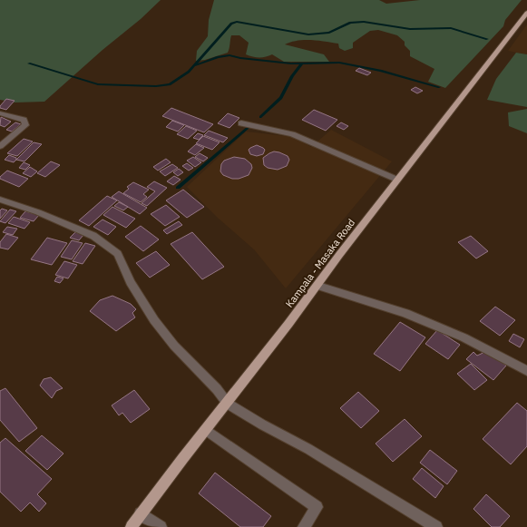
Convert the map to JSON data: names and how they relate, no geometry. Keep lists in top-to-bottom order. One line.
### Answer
{"streets":{"main road":["Kampala - Masaka Road"]}}
